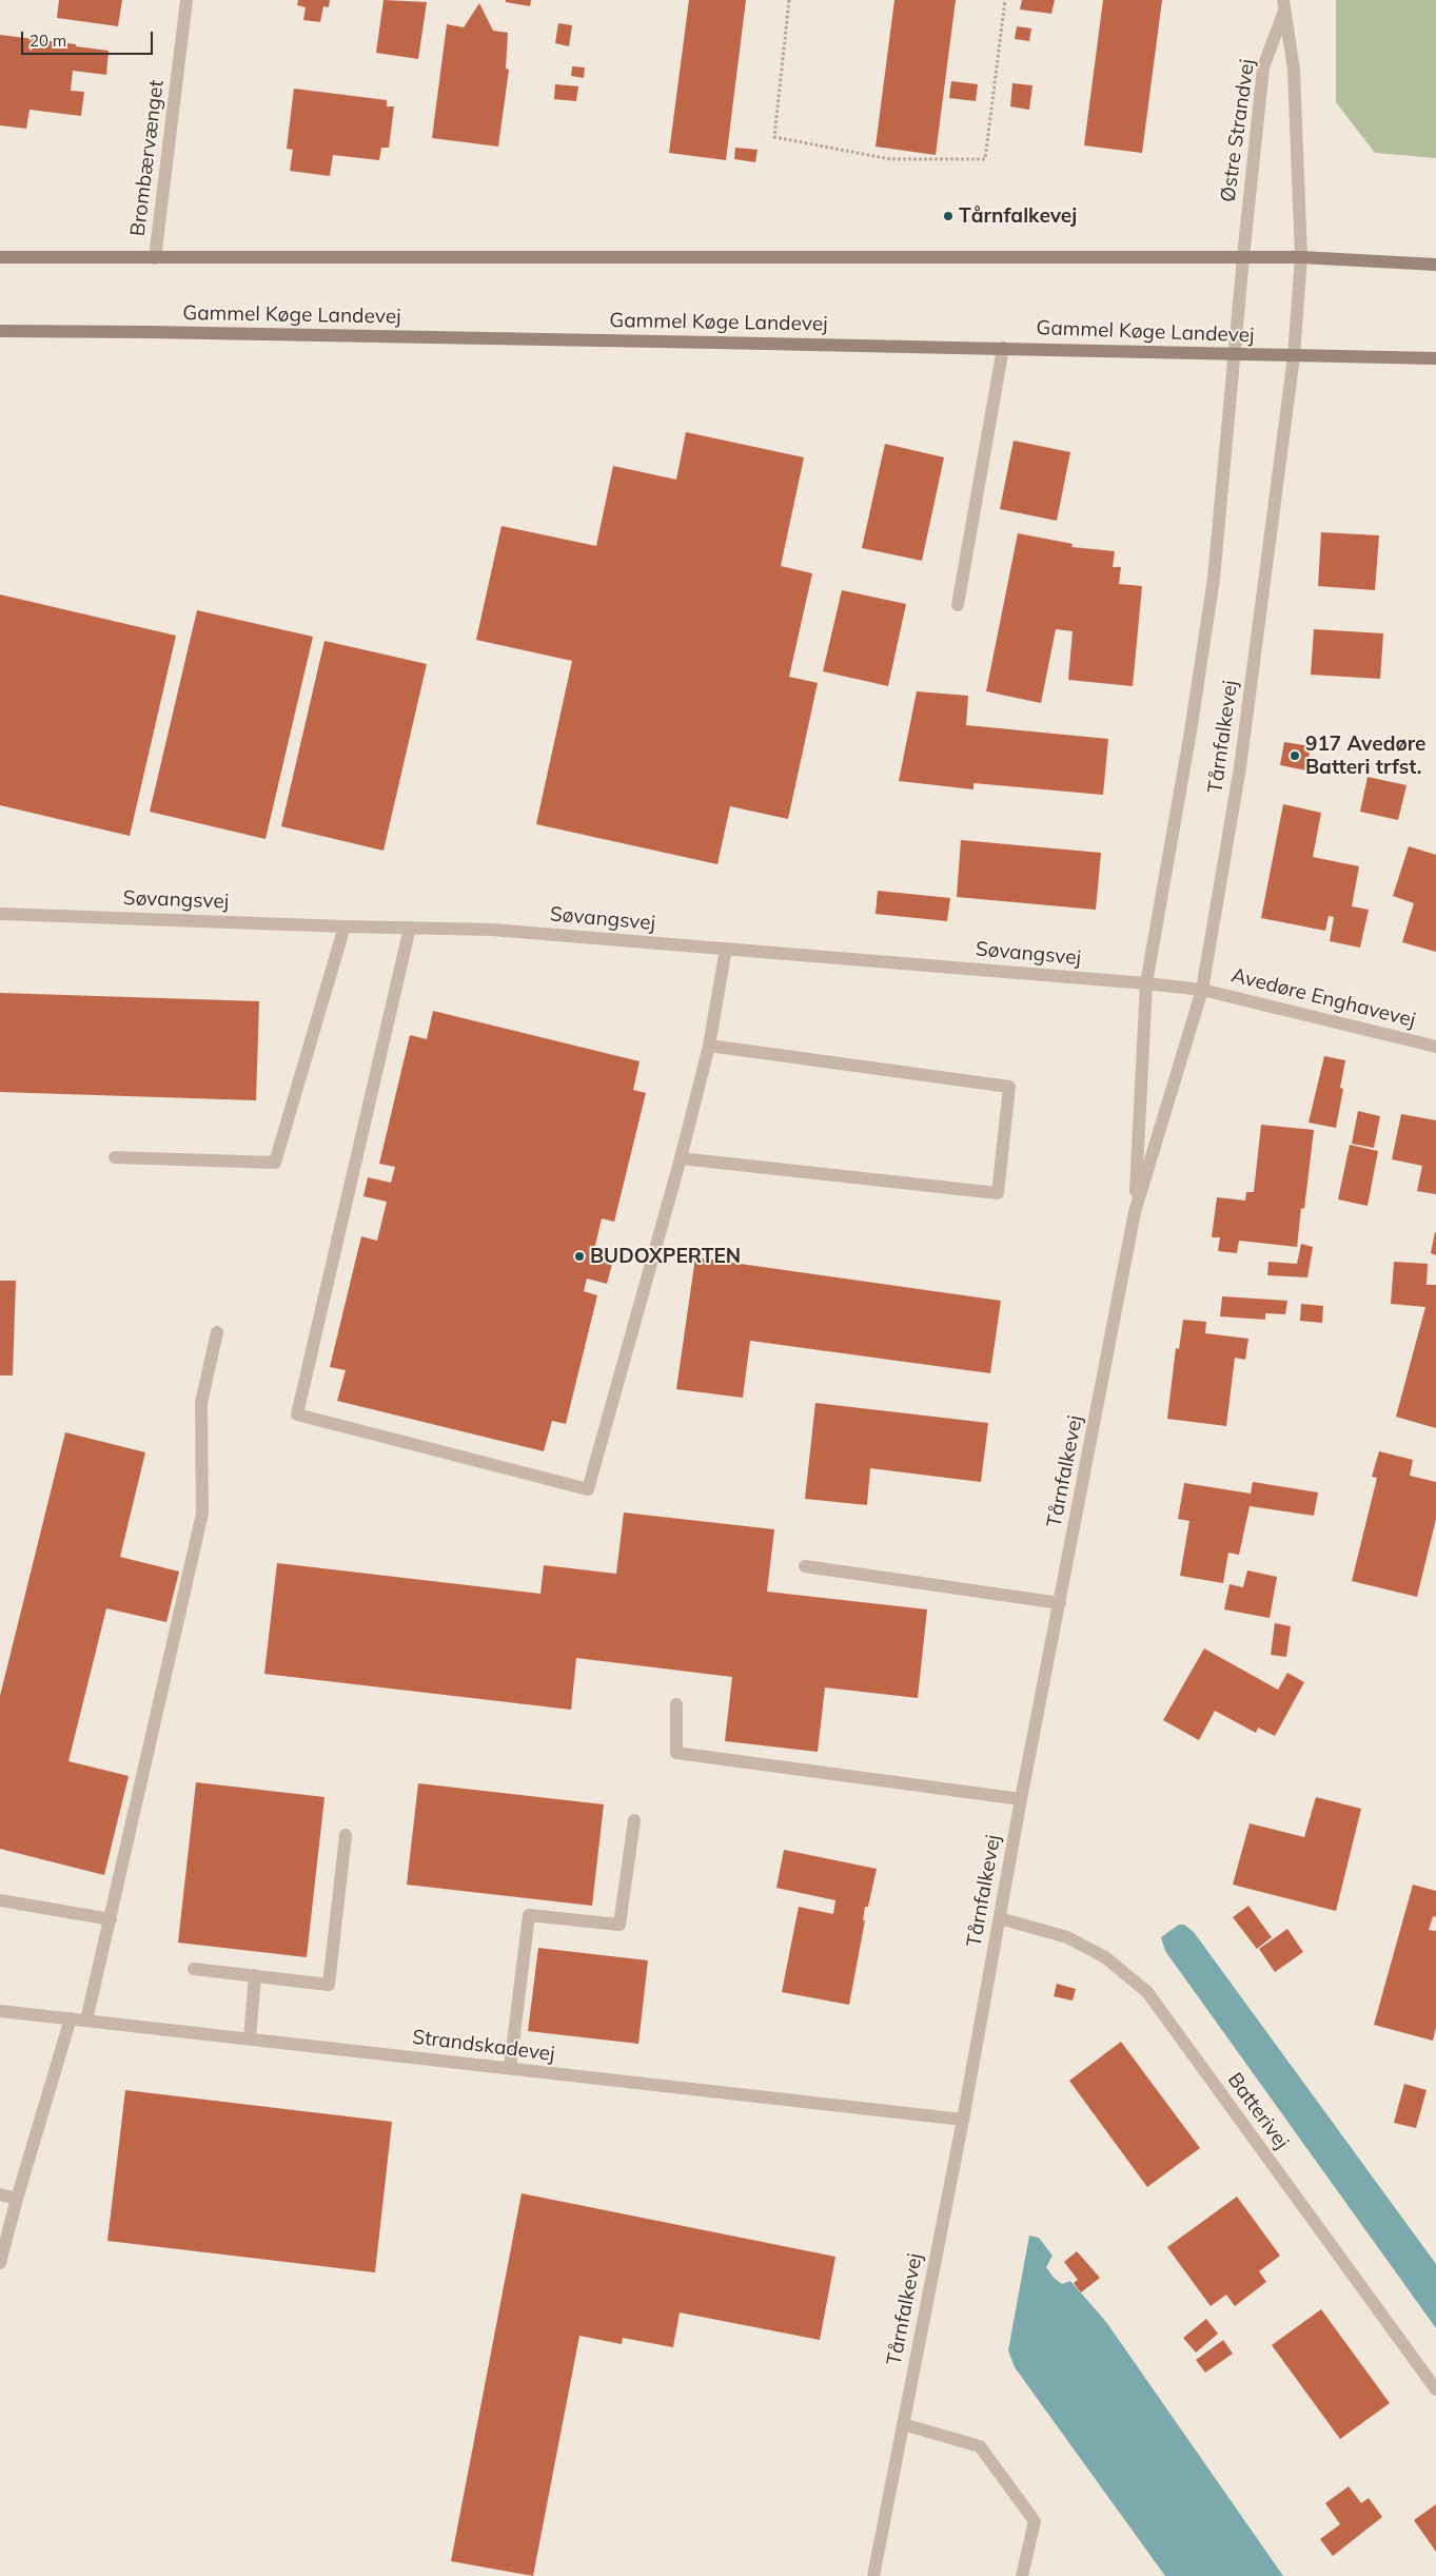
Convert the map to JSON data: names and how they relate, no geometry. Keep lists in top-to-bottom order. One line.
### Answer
{"streets":{"main road":["Gammel Køge Landevej"],"street":["Østre Strandvej","Brombærvænget","Tårnfalkevej","Søvangsvej","Avedøre Enghavevej","Strandskadevej","Batterivej"]},"crossings":[["Østre Strandvej","Tårnfalkevej"],["Gammel Køge Landevej","Tårnfalkevej"],["Tårnfalkevej","Søvangsvej"],["Tårnfalkevej","Avedøre Enghavevej"],["Tårnfalkevej","Strandskadevej"],["Tårnfalkevej","Batterivej"],["Søvangsvej","Avedøre Enghavevej"]],"places":["Tårnfalkevej","917 Avedøre Batteri trfst.","BUDOXPERTEN"],"scale_bar":"20 m"}
